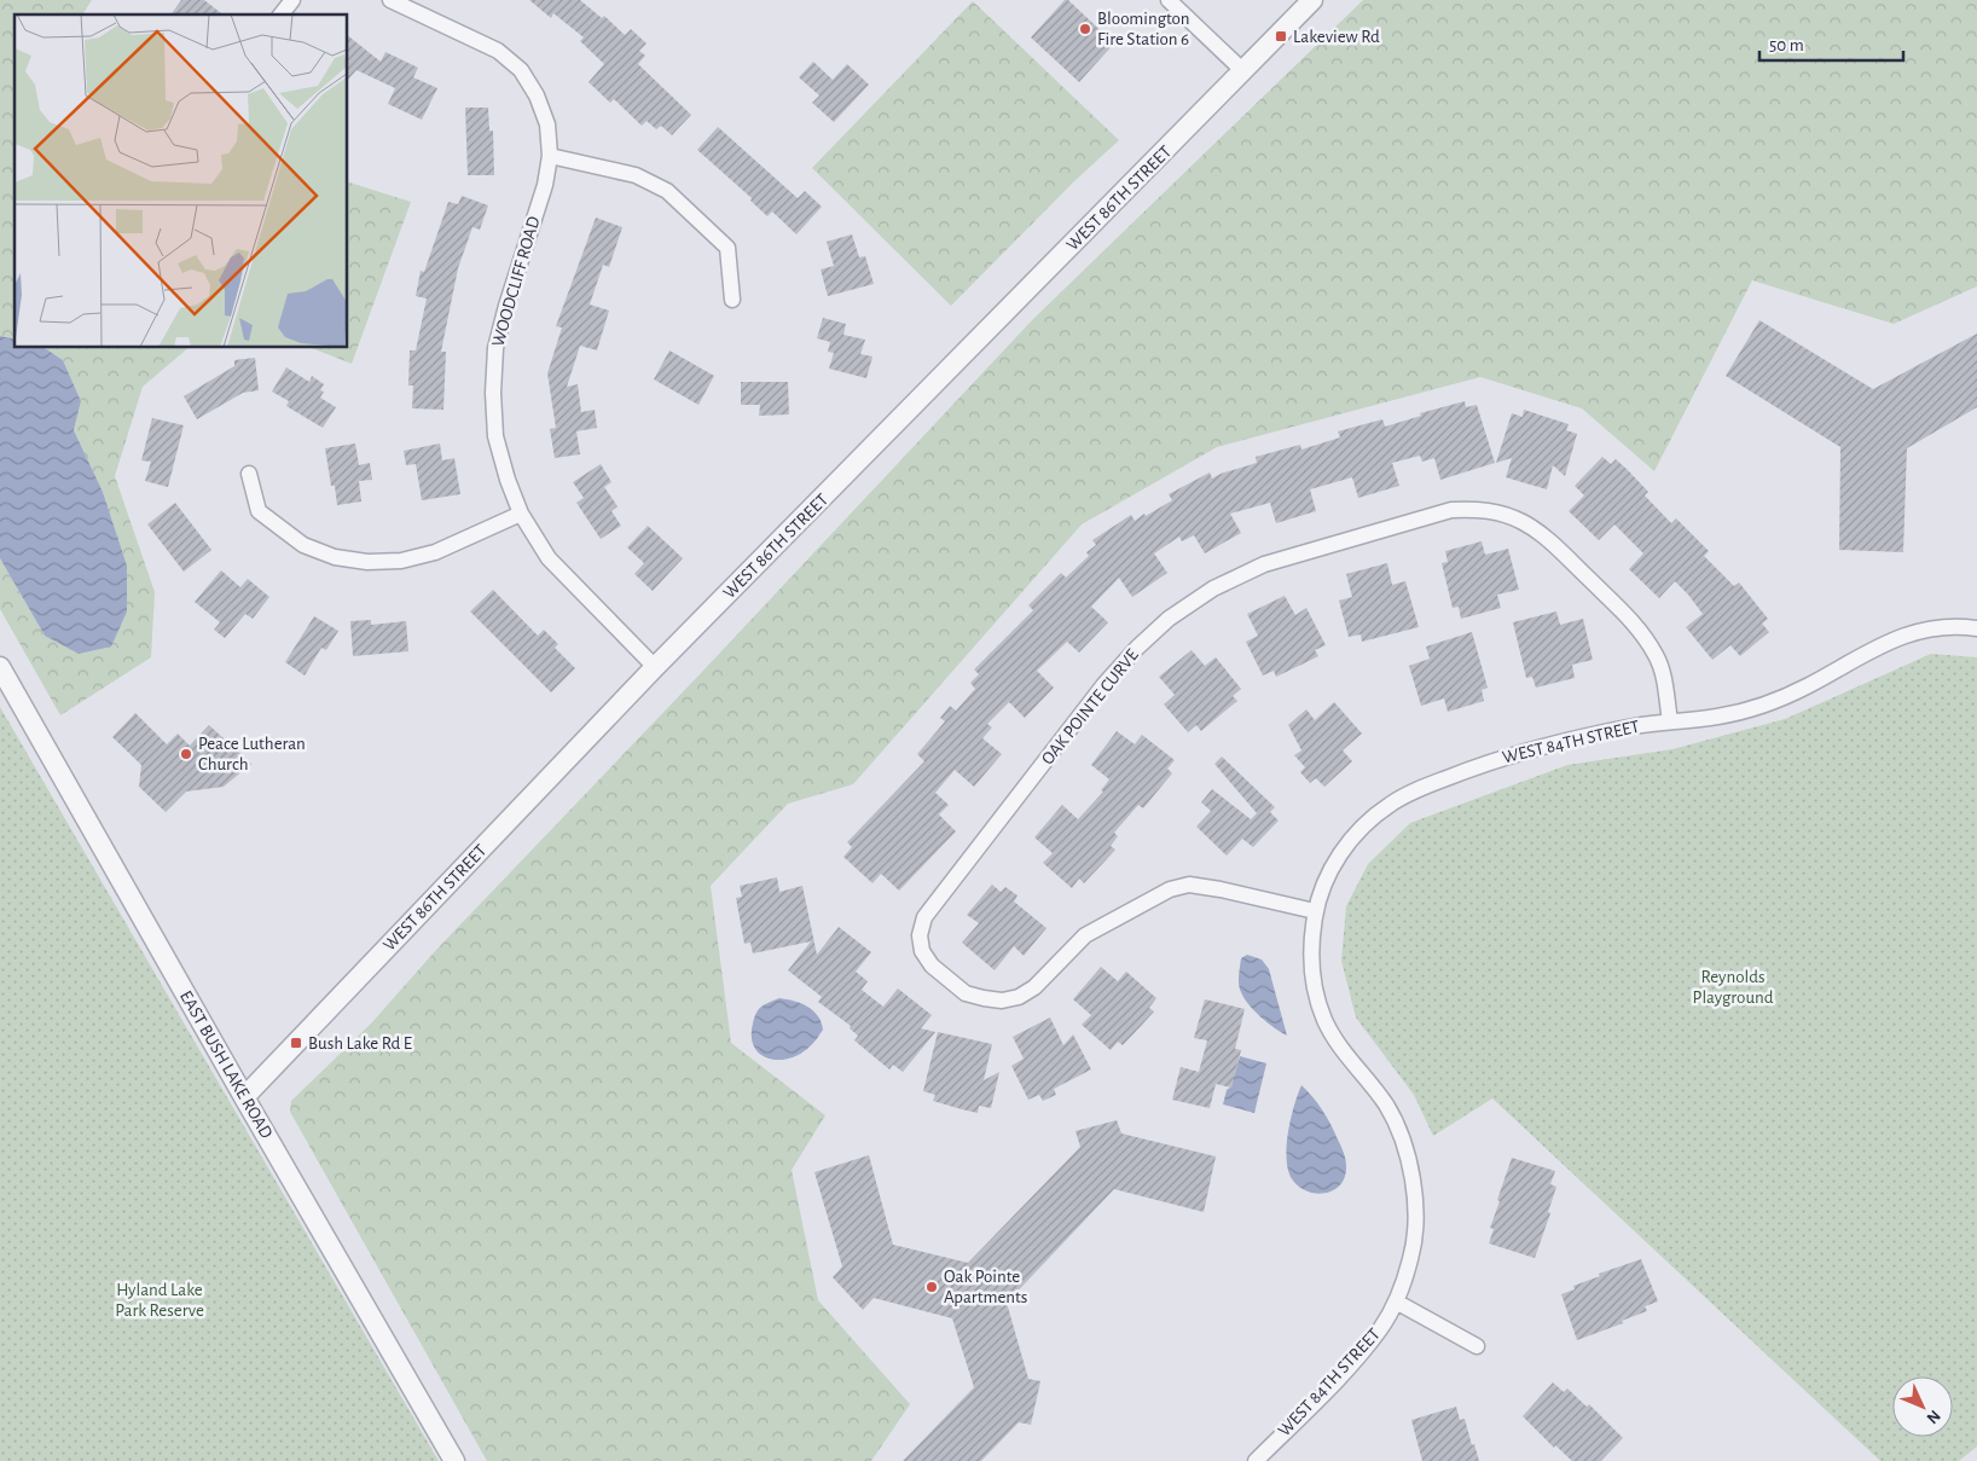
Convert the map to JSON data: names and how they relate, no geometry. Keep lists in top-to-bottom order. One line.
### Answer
{"streets":{"street":["WEST 86TH STREET","WOODCLIFF ROAD","OAK POINTE CURVE","WEST 84TH STREET","EAST BUSH LAKE ROAD"]},"crossings":[["WEST 86TH STREET","WOODCLIFF ROAD"],["WEST 86TH STREET","EAST BUSH LAKE ROAD"],["OAK POINTE CURVE","WEST 84TH STREET"]],"parks":["Reynolds Playground","Hyland Lake Park Reserve"],"places":{"other":["Bloomington Fire Station 6","Peace Lutheran Church","Oak Pointe Apartments"],"transit":["Lakeview Rd","Bush Lake Rd E"]},"scale_bar":"50 m","north":"bottom right"}
